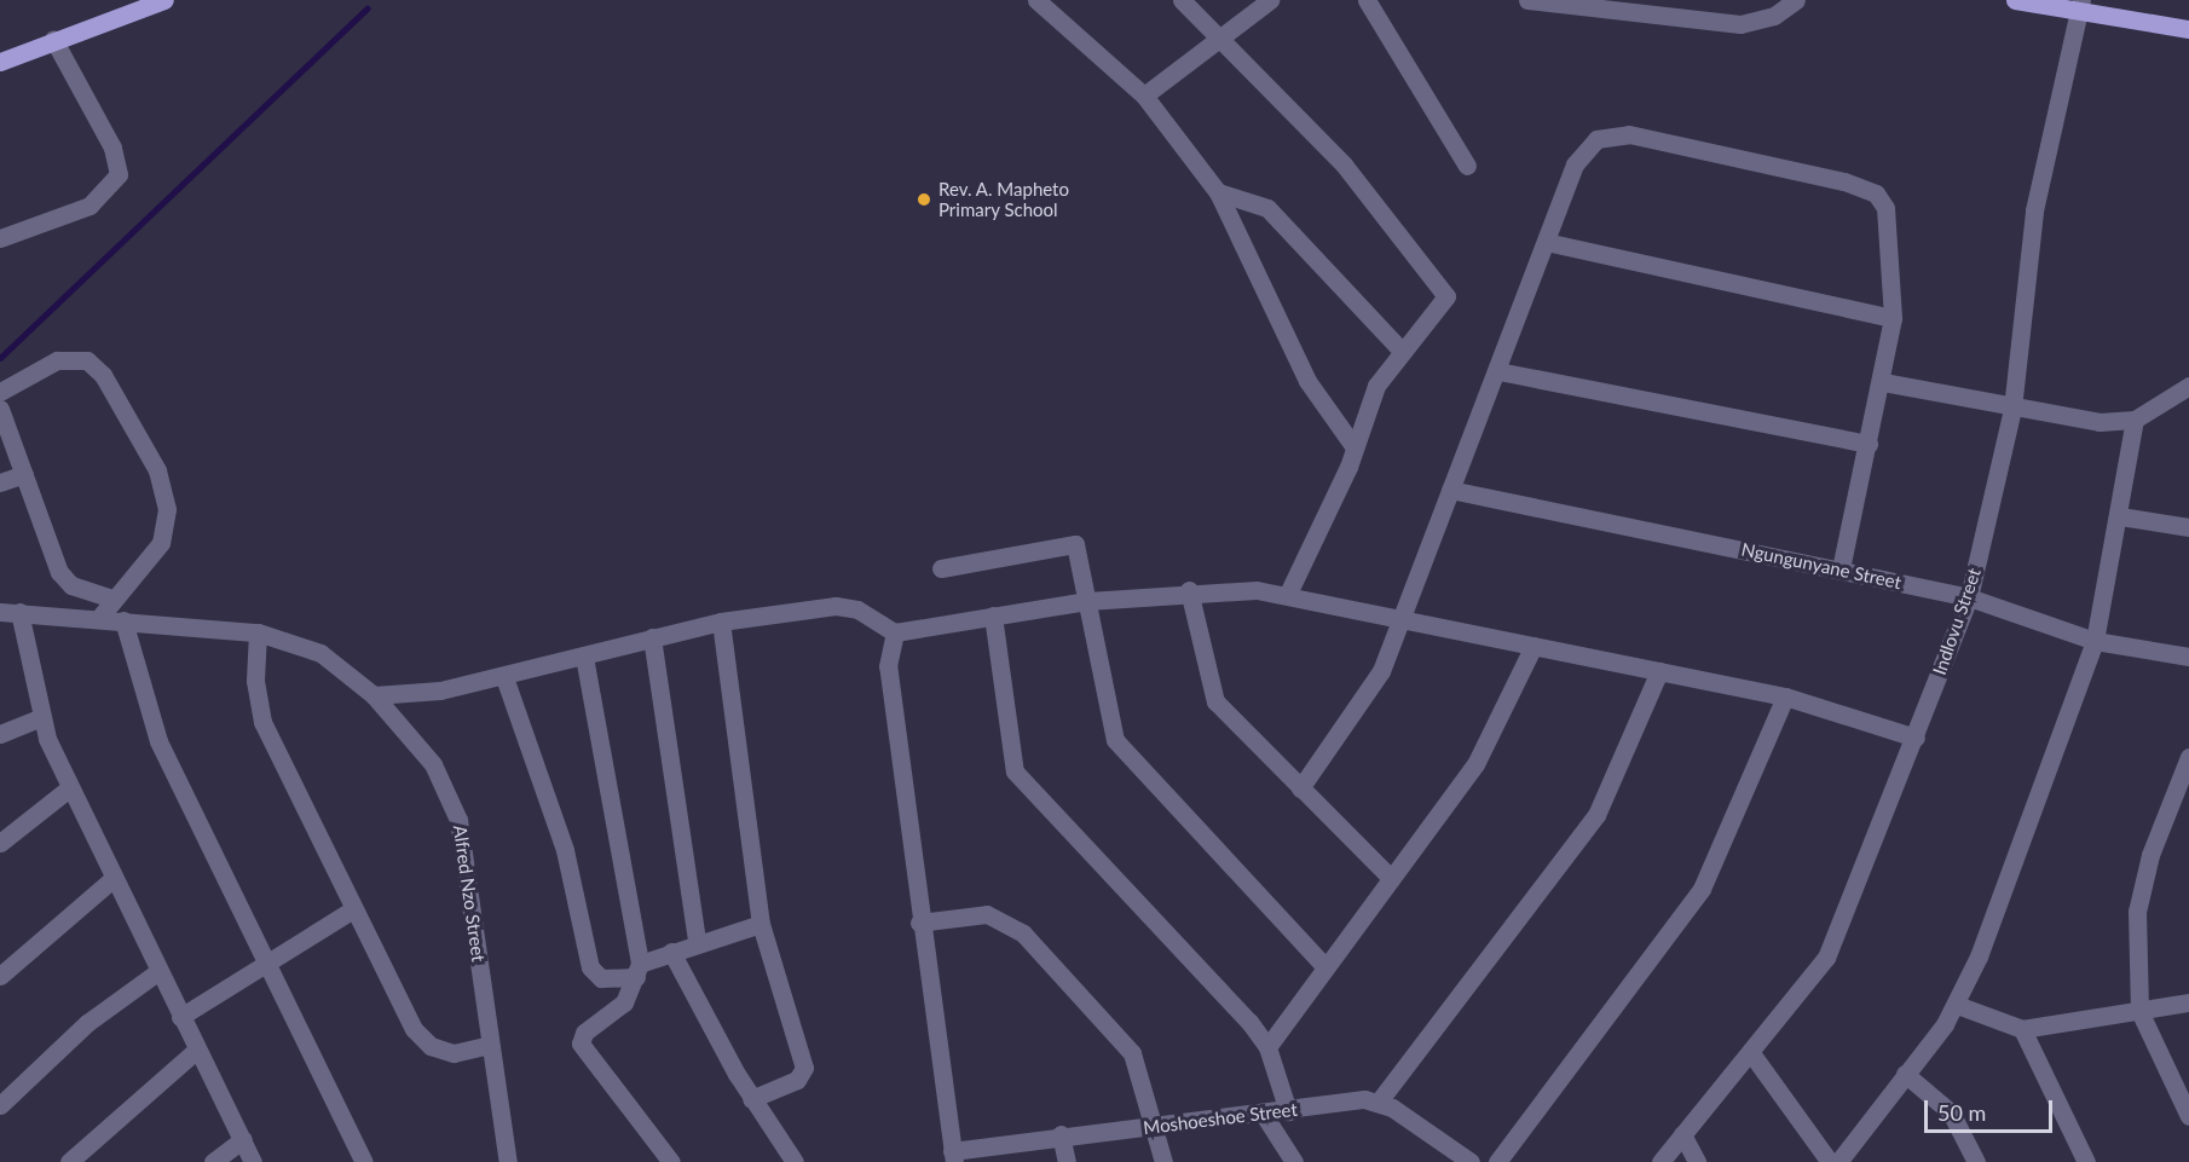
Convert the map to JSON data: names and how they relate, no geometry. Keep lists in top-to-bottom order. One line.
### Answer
{"streets":{"street":["Ngungunyane Street","Indlovu Street","Alfred Nzo Street","Moshoeshoe Street"]},"crossings":[["Ngungunyane Street","Indlovu Street"]],"places":["Rev. A. Mapheto Primary School"],"scale_bar":"50 m"}
